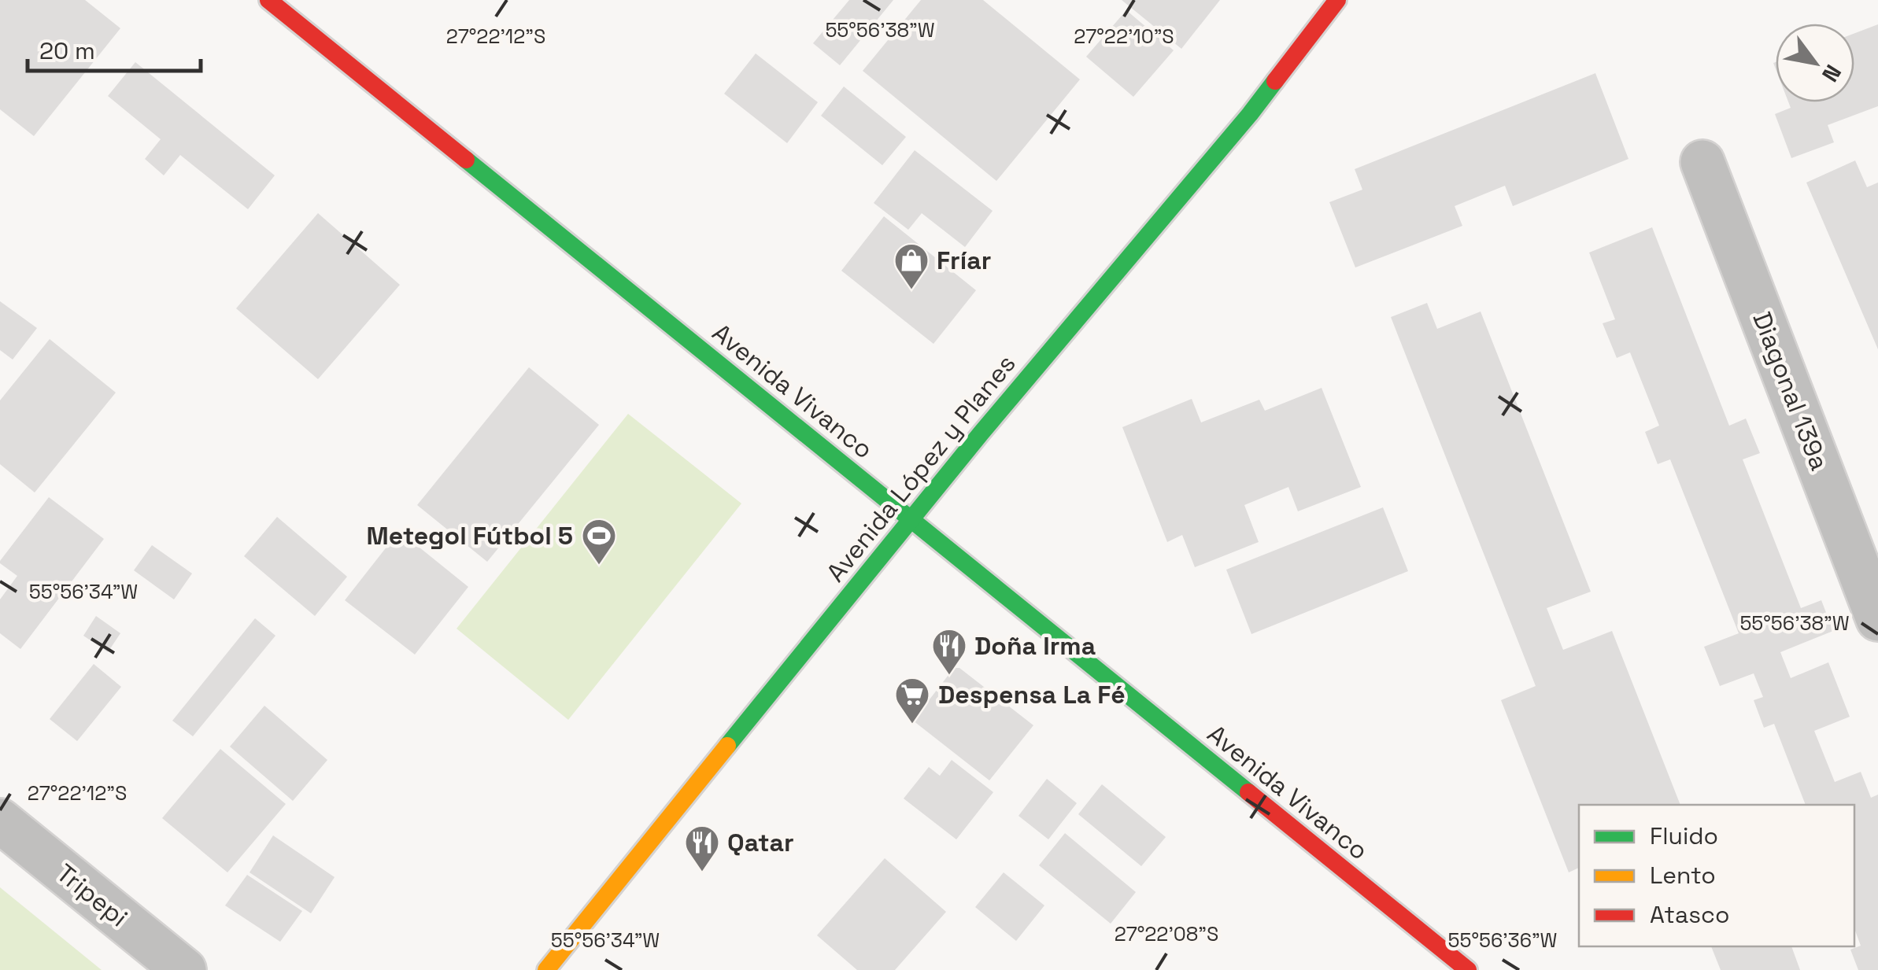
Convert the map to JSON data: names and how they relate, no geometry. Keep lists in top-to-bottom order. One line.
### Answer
{"streets":{"main road":["Avenida Vivanco","Avenida López y Planes"],"street":["Diagonal 139a","Tripepi"]},"crossings":[["Avenida Vivanco","Avenida López y Planes"]],"places":{"shop":["Fríar"],"sports":["Metegol Fútbol 5"],"restaurant":["Doña Irma","Qatar"],"supermarket":["Despensa La Fé"]},"legend":["Fluido","Lento","Atasco"],"scale_bar":"20 m","north":"bottom right","coordinates":["55°56'38\"W","27°22'12\"S","27°22'10\"S","55°56'34\"W","27°22'08\"S","55°56'36\"W"]}
